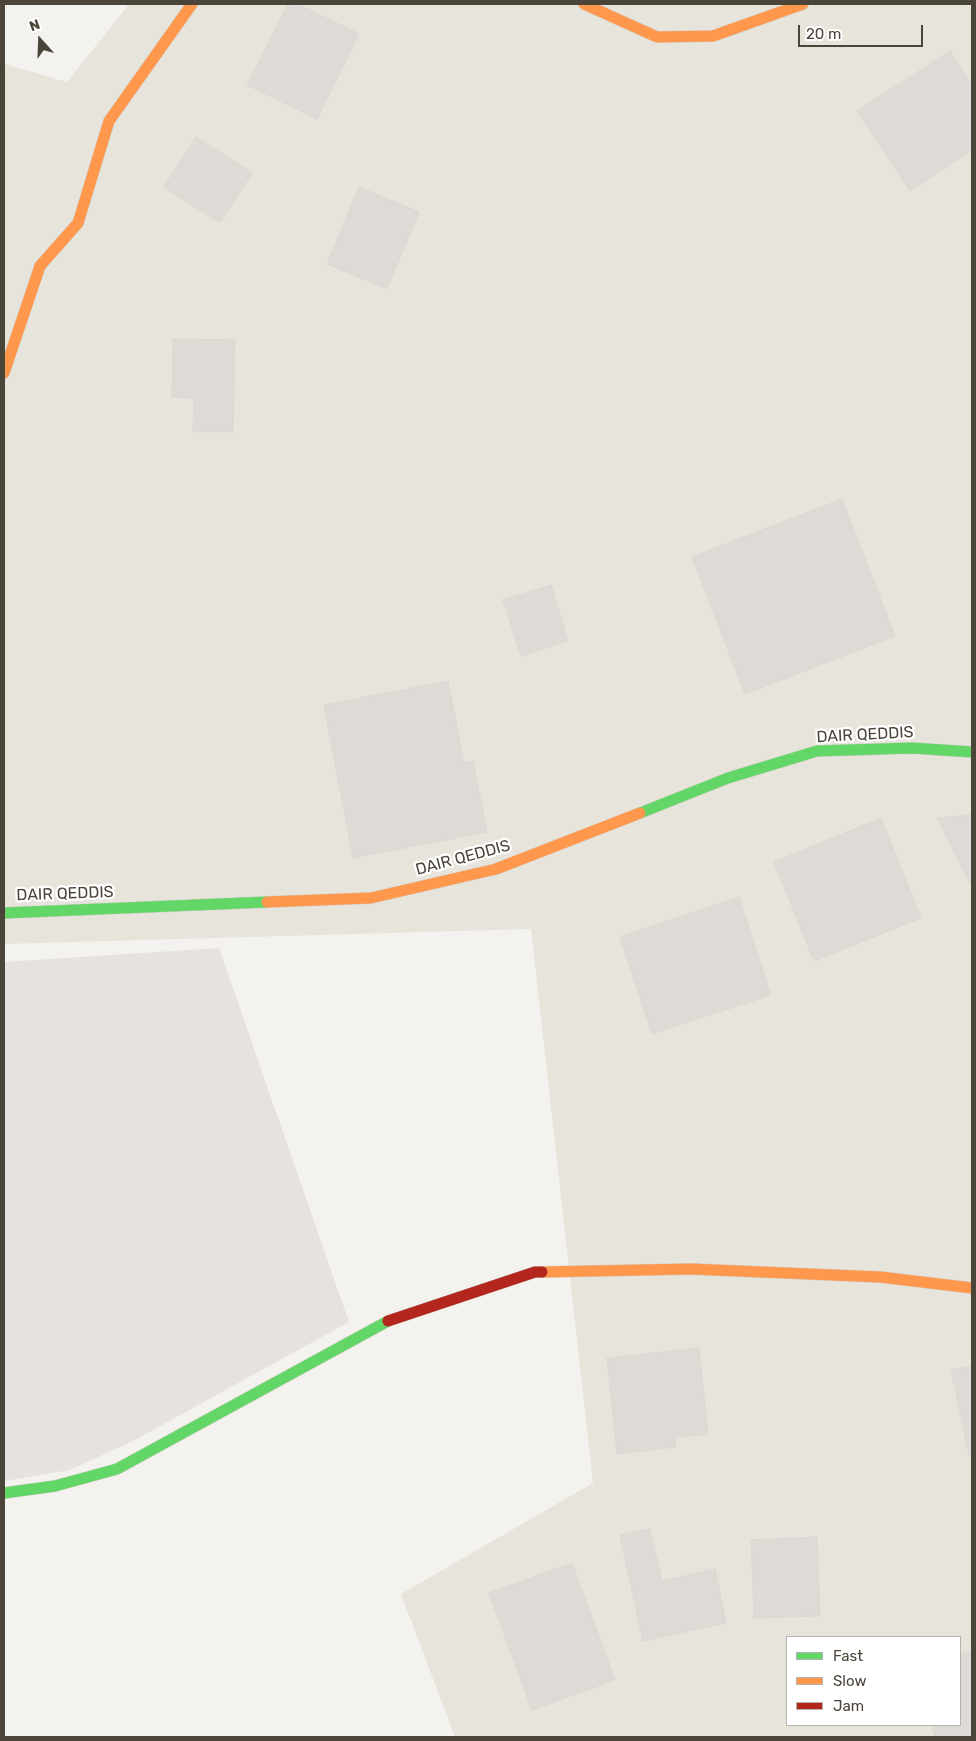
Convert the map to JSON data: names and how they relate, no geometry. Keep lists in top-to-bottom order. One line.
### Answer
{"streets":{"street":["DAIR QEDDIS"]},"legend":["Fast","Slow","Jam"],"scale_bar":"20 m","north":"top"}
